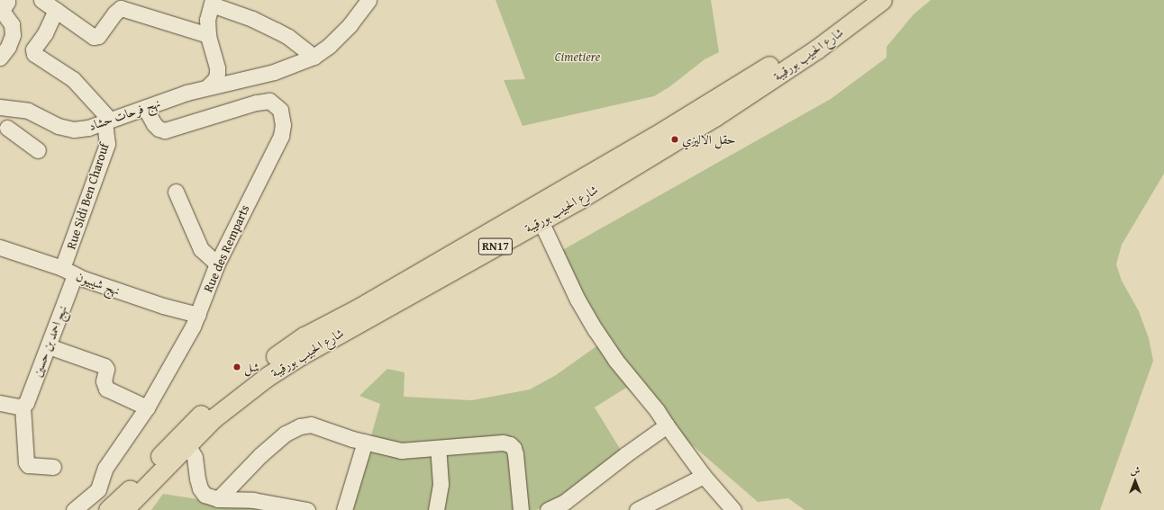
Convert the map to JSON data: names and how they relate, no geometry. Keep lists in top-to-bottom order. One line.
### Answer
{"streets":{"main road":["شارع الحبيب بورقيبة","RN17"],"street":["نهج فرحات حشاد","Rue Sidi Ben Charouf","Rue des Remparts","نهج شيبيون","نهج احمد بن حسين"]},"crossings":[["نهج فرحات حشاد","Rue Sidi Ben Charouf"],["نهج فرحات حشاد","Rue des Remparts"],["Rue Sidi Ben Charouf","نهج شيبيون"],["Rue Sidi Ben Charouf","نهج احمد بن حسين"],["Rue des Remparts","نهج شيبيون"],["نهج شيبيون","نهج احمد بن حسين"]],"parks":["Cimetiere"],"places":["حقل الاليزي","شل"],"north":"top"}
